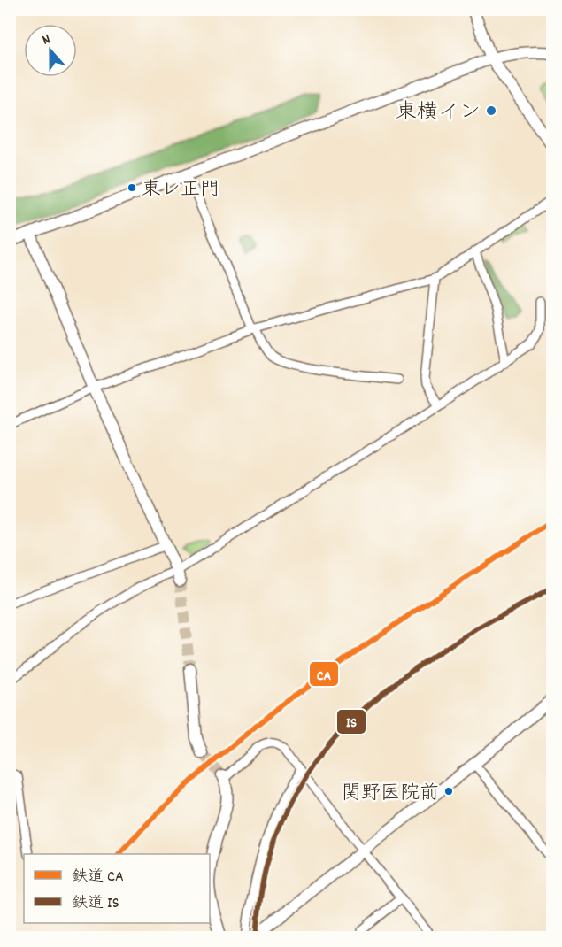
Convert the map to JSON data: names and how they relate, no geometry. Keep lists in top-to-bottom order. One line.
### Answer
{"places":["東横イン","東レ正門","関野医院前"],"lines":["rail line CA","rail line IS"],"legend":["鉄道 CA","鉄道 IS"],"north":"top"}
